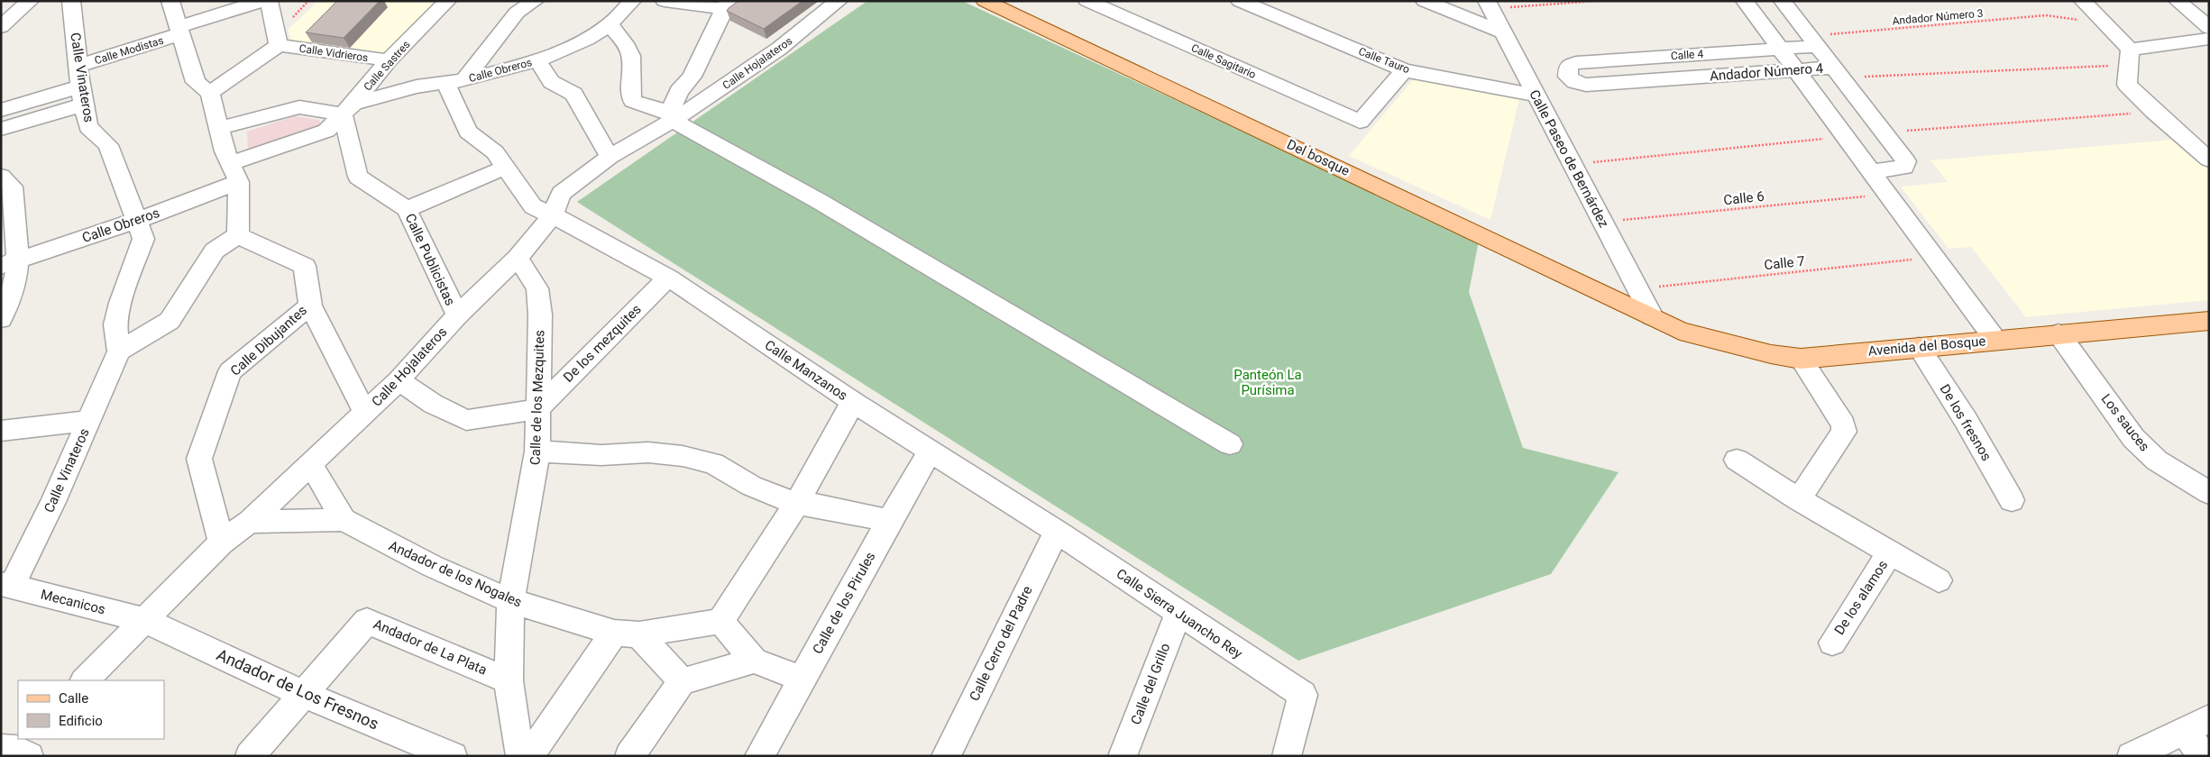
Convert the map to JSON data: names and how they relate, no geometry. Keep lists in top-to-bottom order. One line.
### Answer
{"streets":{"main road":["Del bosque","Avenida del Bosque"],"street":["Calle Modistas","Calle Vidrieros","Calle 4","Calle Tauro","Calle Sagitario","Calle Hojalateros","Calle Sastres","Calle Obreros","Andador Número 4","Calle Vinateros","Calle Paseo de Bernárdez","Calle Publicistas","Calle Dibujantes","De los mezquites","Calle Manzanos","Calle de los Mezquites","De los fresnos","Los sauces","Andador de los Nogales","De los alamos","Mecanicos","Calle de los Pirules","Calle Sierra Juancho Rey","Calle Cerro del Padre","Andador de La Plata","Calle del Grillo","Andador de Los Fresnos"],"path":["Andador Número 3","Calle 6","Calle 7"]},"crossings":[["Andador Número 3","Calle 4"],["Calle Modistas","Calle Vinateros"],["Calle Vidrieros","Calle Sastres"],["Calle 4","Andador Número 4"],["Calle Tauro","Calle Sagitario"],["Calle Tauro","Calle Paseo de Bernárdez"],["Calle Hojalateros","Calle Publicistas"],["Calle Hojalateros","Calle Dibujantes"],["Calle Hojalateros","Calle Manzanos"],["Calle Hojalateros","Calle de los Mezquites"],["Calle Hojalateros","Mecanicos"],["Calle Hojalateros","Andador de Los Fresnos"],["Calle Sastres","Calle Obreros"],["Calle Sastres","Calle Publicistas"],["Calle Obreros","Calle Vinateros"],["Calle Obreros","Calle Publicistas"],["Calle Obreros","Calle Manzanos"],["Calle Vinateros","Mecanicos"],["Del bosque","Calle Paseo de Bernárdez"],["Del bosque","Avenida del Bosque"],["Calle Paseo de Bernárdez","Calle 6"],["Calle Paseo de Bernárdez","Calle 7"],["Calle Paseo de Bernárdez","Avenida del Bosque"],["De los mezquites","Calle Manzanos"],["De los mezquites","Calle de los Mezquites"],["Avenida del Bosque","De los fresnos"],["Avenida del Bosque","Los sauces"],["Calle Manzanos","Calle de los Pirules"],["Calle Manzanos","Calle Sierra Juancho Rey"],["Calle Manzanos","Calle Cerro del Padre"],["Calle de los Mezquites","Andador de los Nogales"],["Calle de los Mezquites","Andador de La Plata"],["Mecanicos","Andador de Los Fresnos"],["Calle Sierra Juancho Rey","Calle Cerro del Padre"],["Calle Sierra Juancho Rey","Calle del Grillo"],["Andador de La Plata","Andador de Los Fresnos"]],"parks":["Panteón La Purísima"],"legend":["Calle","Edificio"]}
